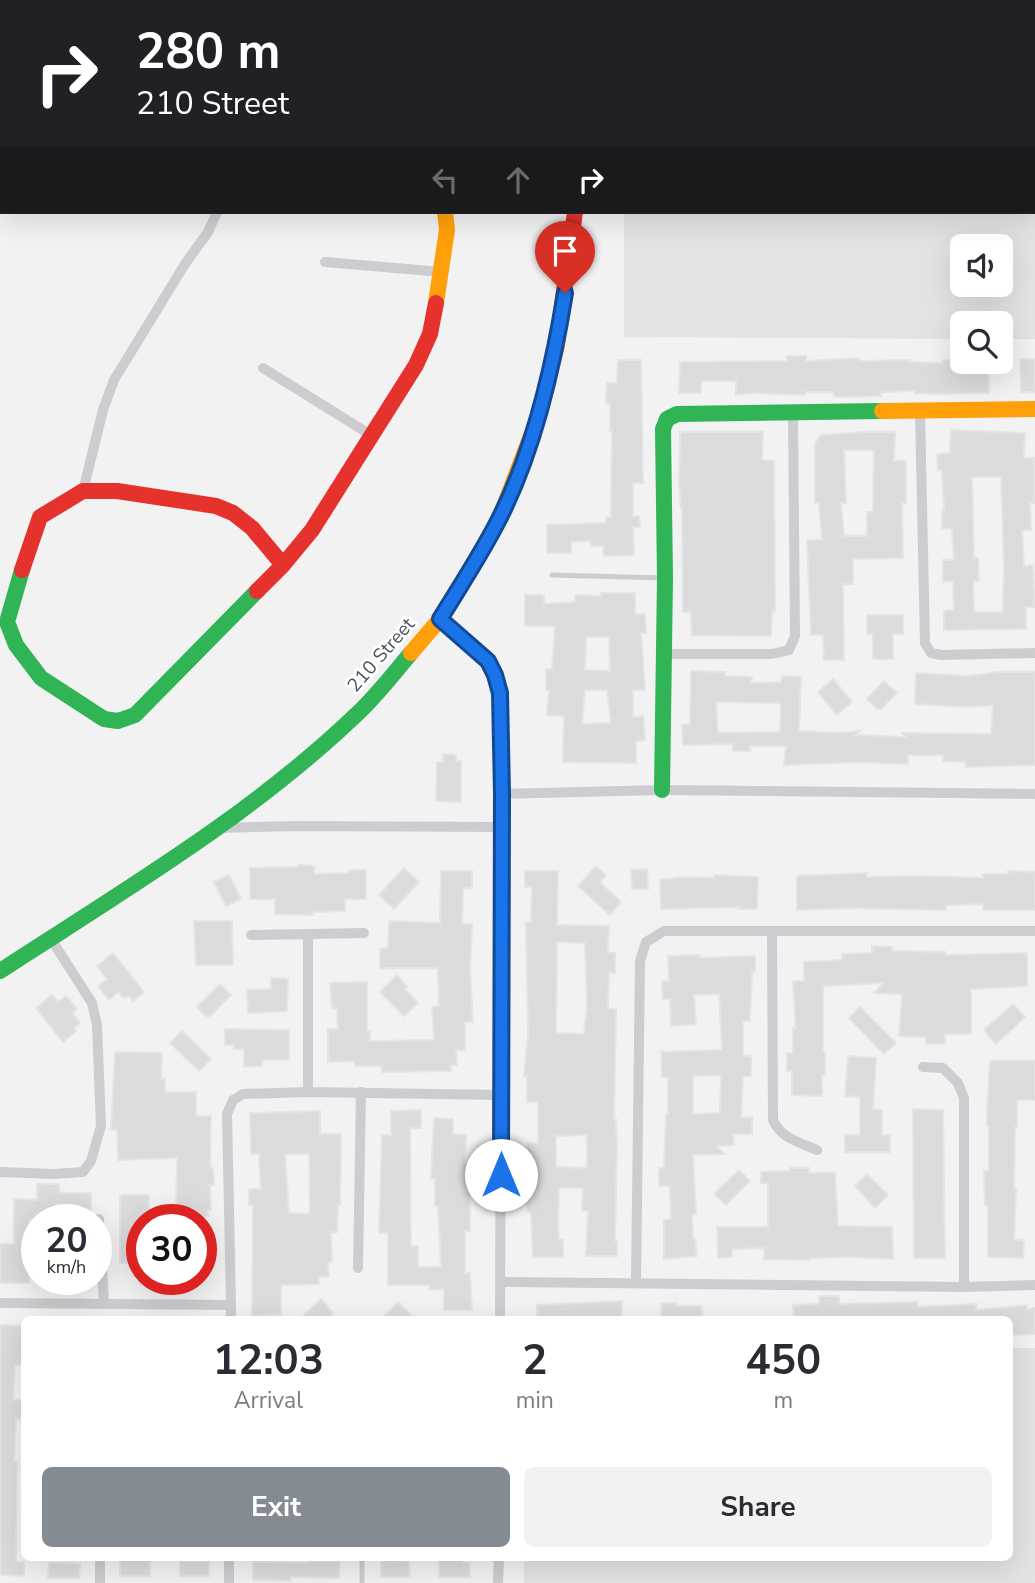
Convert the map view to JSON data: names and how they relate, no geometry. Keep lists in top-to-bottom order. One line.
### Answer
{"streets":{"street":["210 Street"]},"page":{"turn":["280 m","210 Street"],"speed":"20 km/h","limit":"30","eta":["12:03","Arrival","2","min","450","m"],"buttons":["Exit","Share"]}}
